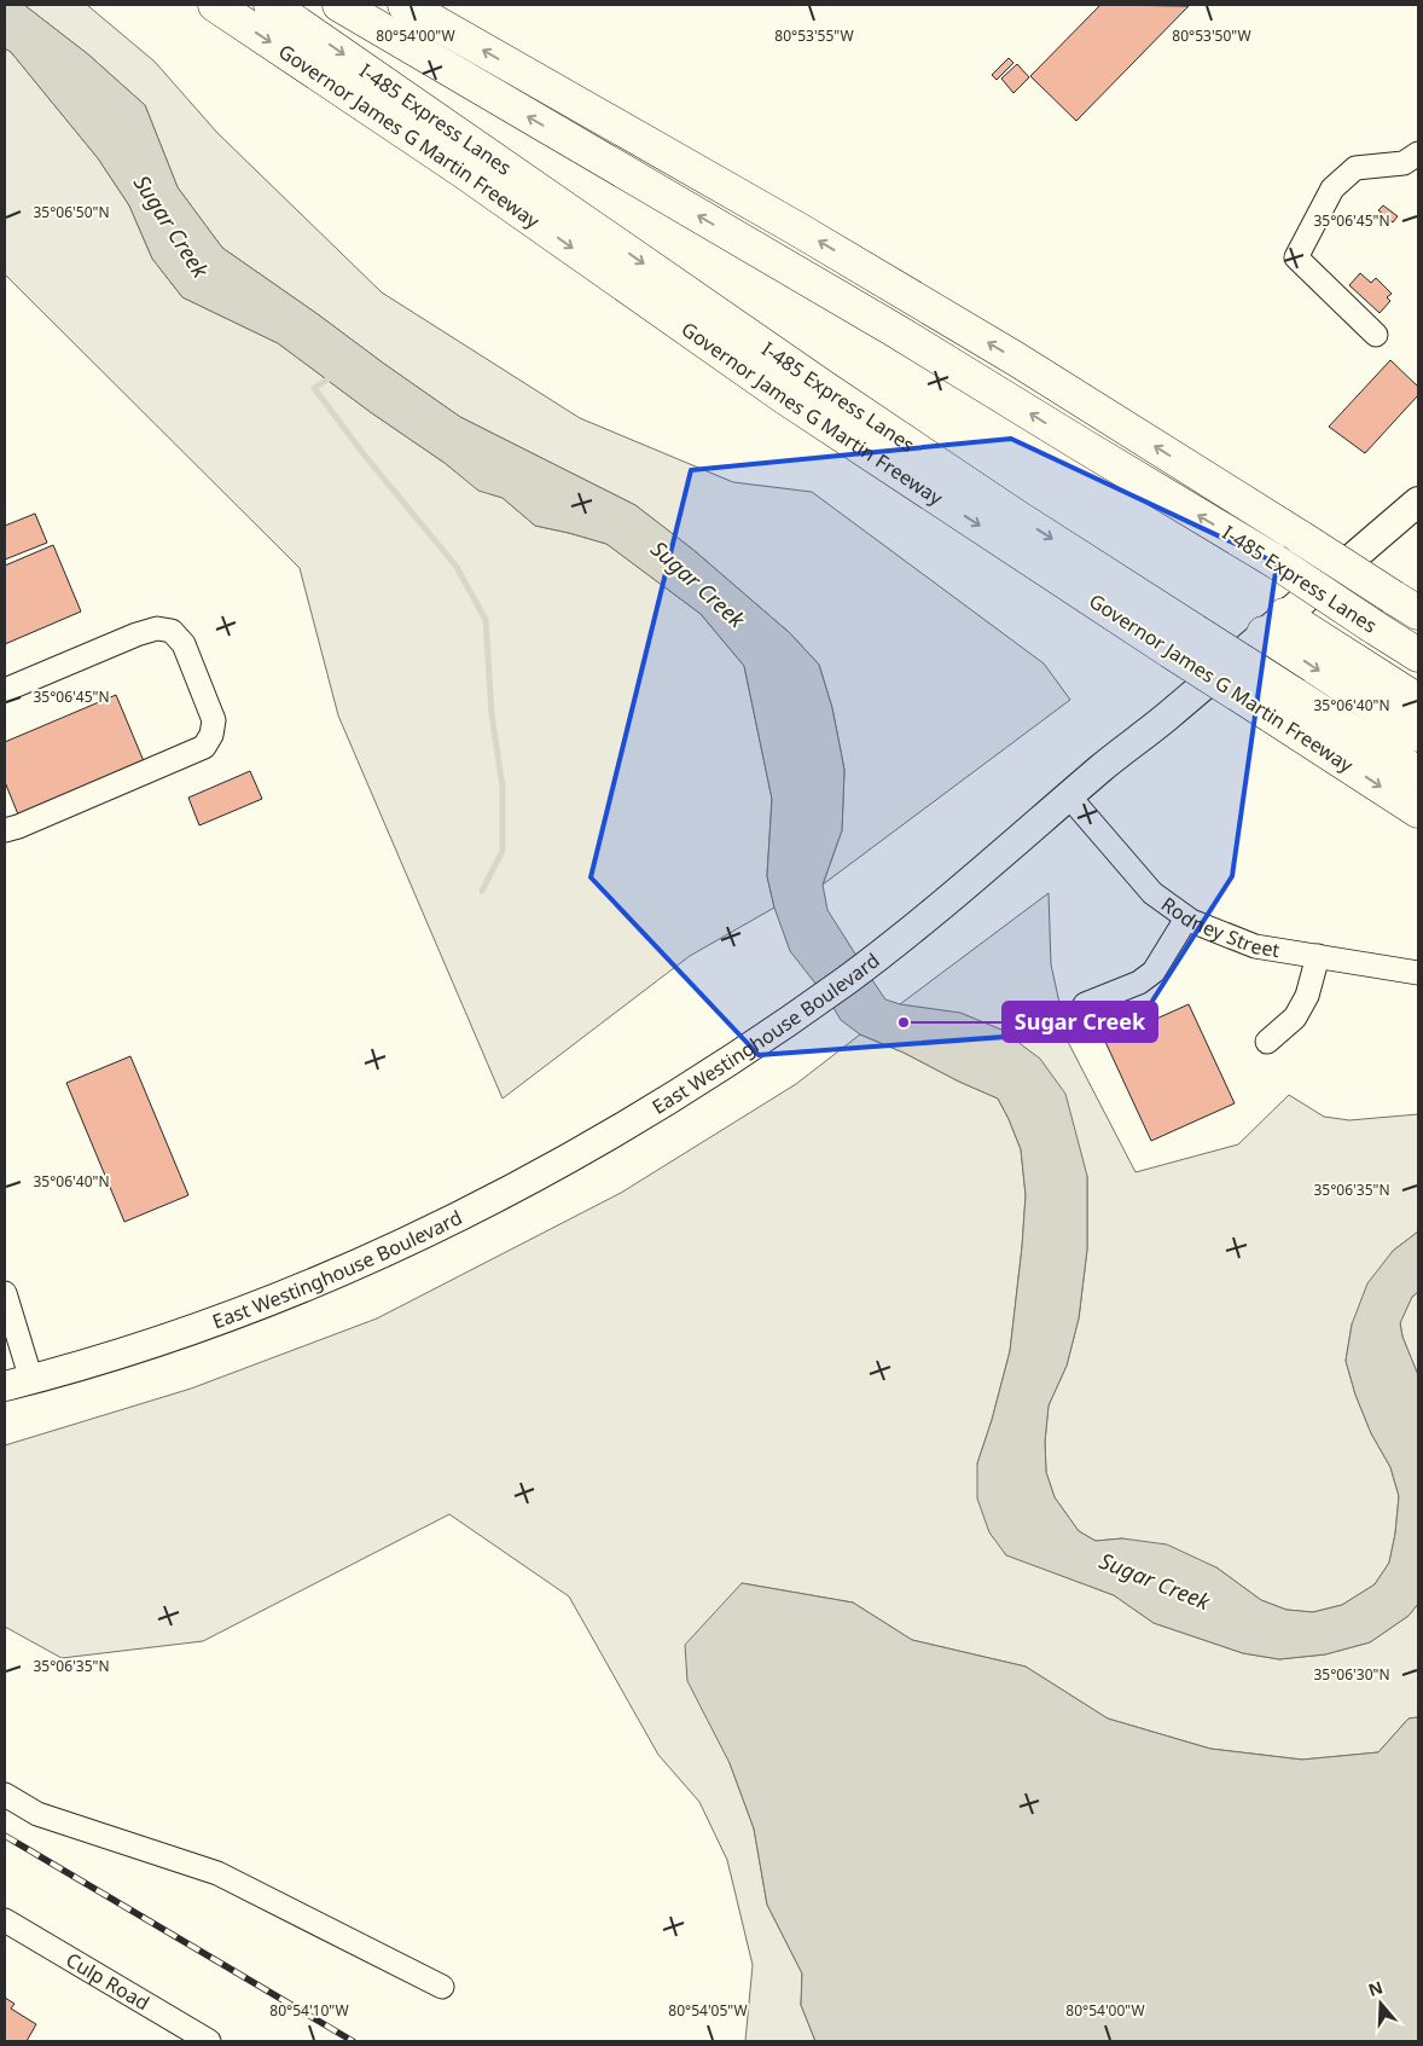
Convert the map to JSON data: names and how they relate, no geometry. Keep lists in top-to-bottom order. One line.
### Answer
{"streets":{"highway":["I-485 Express Lanes","Governor James G Martin Freeway"],"main road":["East Westinghouse Boulevard"],"street":["Rodney Street","Culp Road"]},"crossings":[["I-485 Express Lanes","Governor James G Martin Freeway"],["Rodney Street","East Westinghouse Boulevard"]],"water":["Sugar Creek"],"places":["Sugar Creek"],"north":"top","coordinates":["80°54'00\"W","80°53'55\"W","80°53'50\"W","35°06'50\"N","35°06'45\"N","35°06'40\"N","35°06'35\"N","35°06'30\"N","80°54'10\"W","80°54'05\"W"]}
